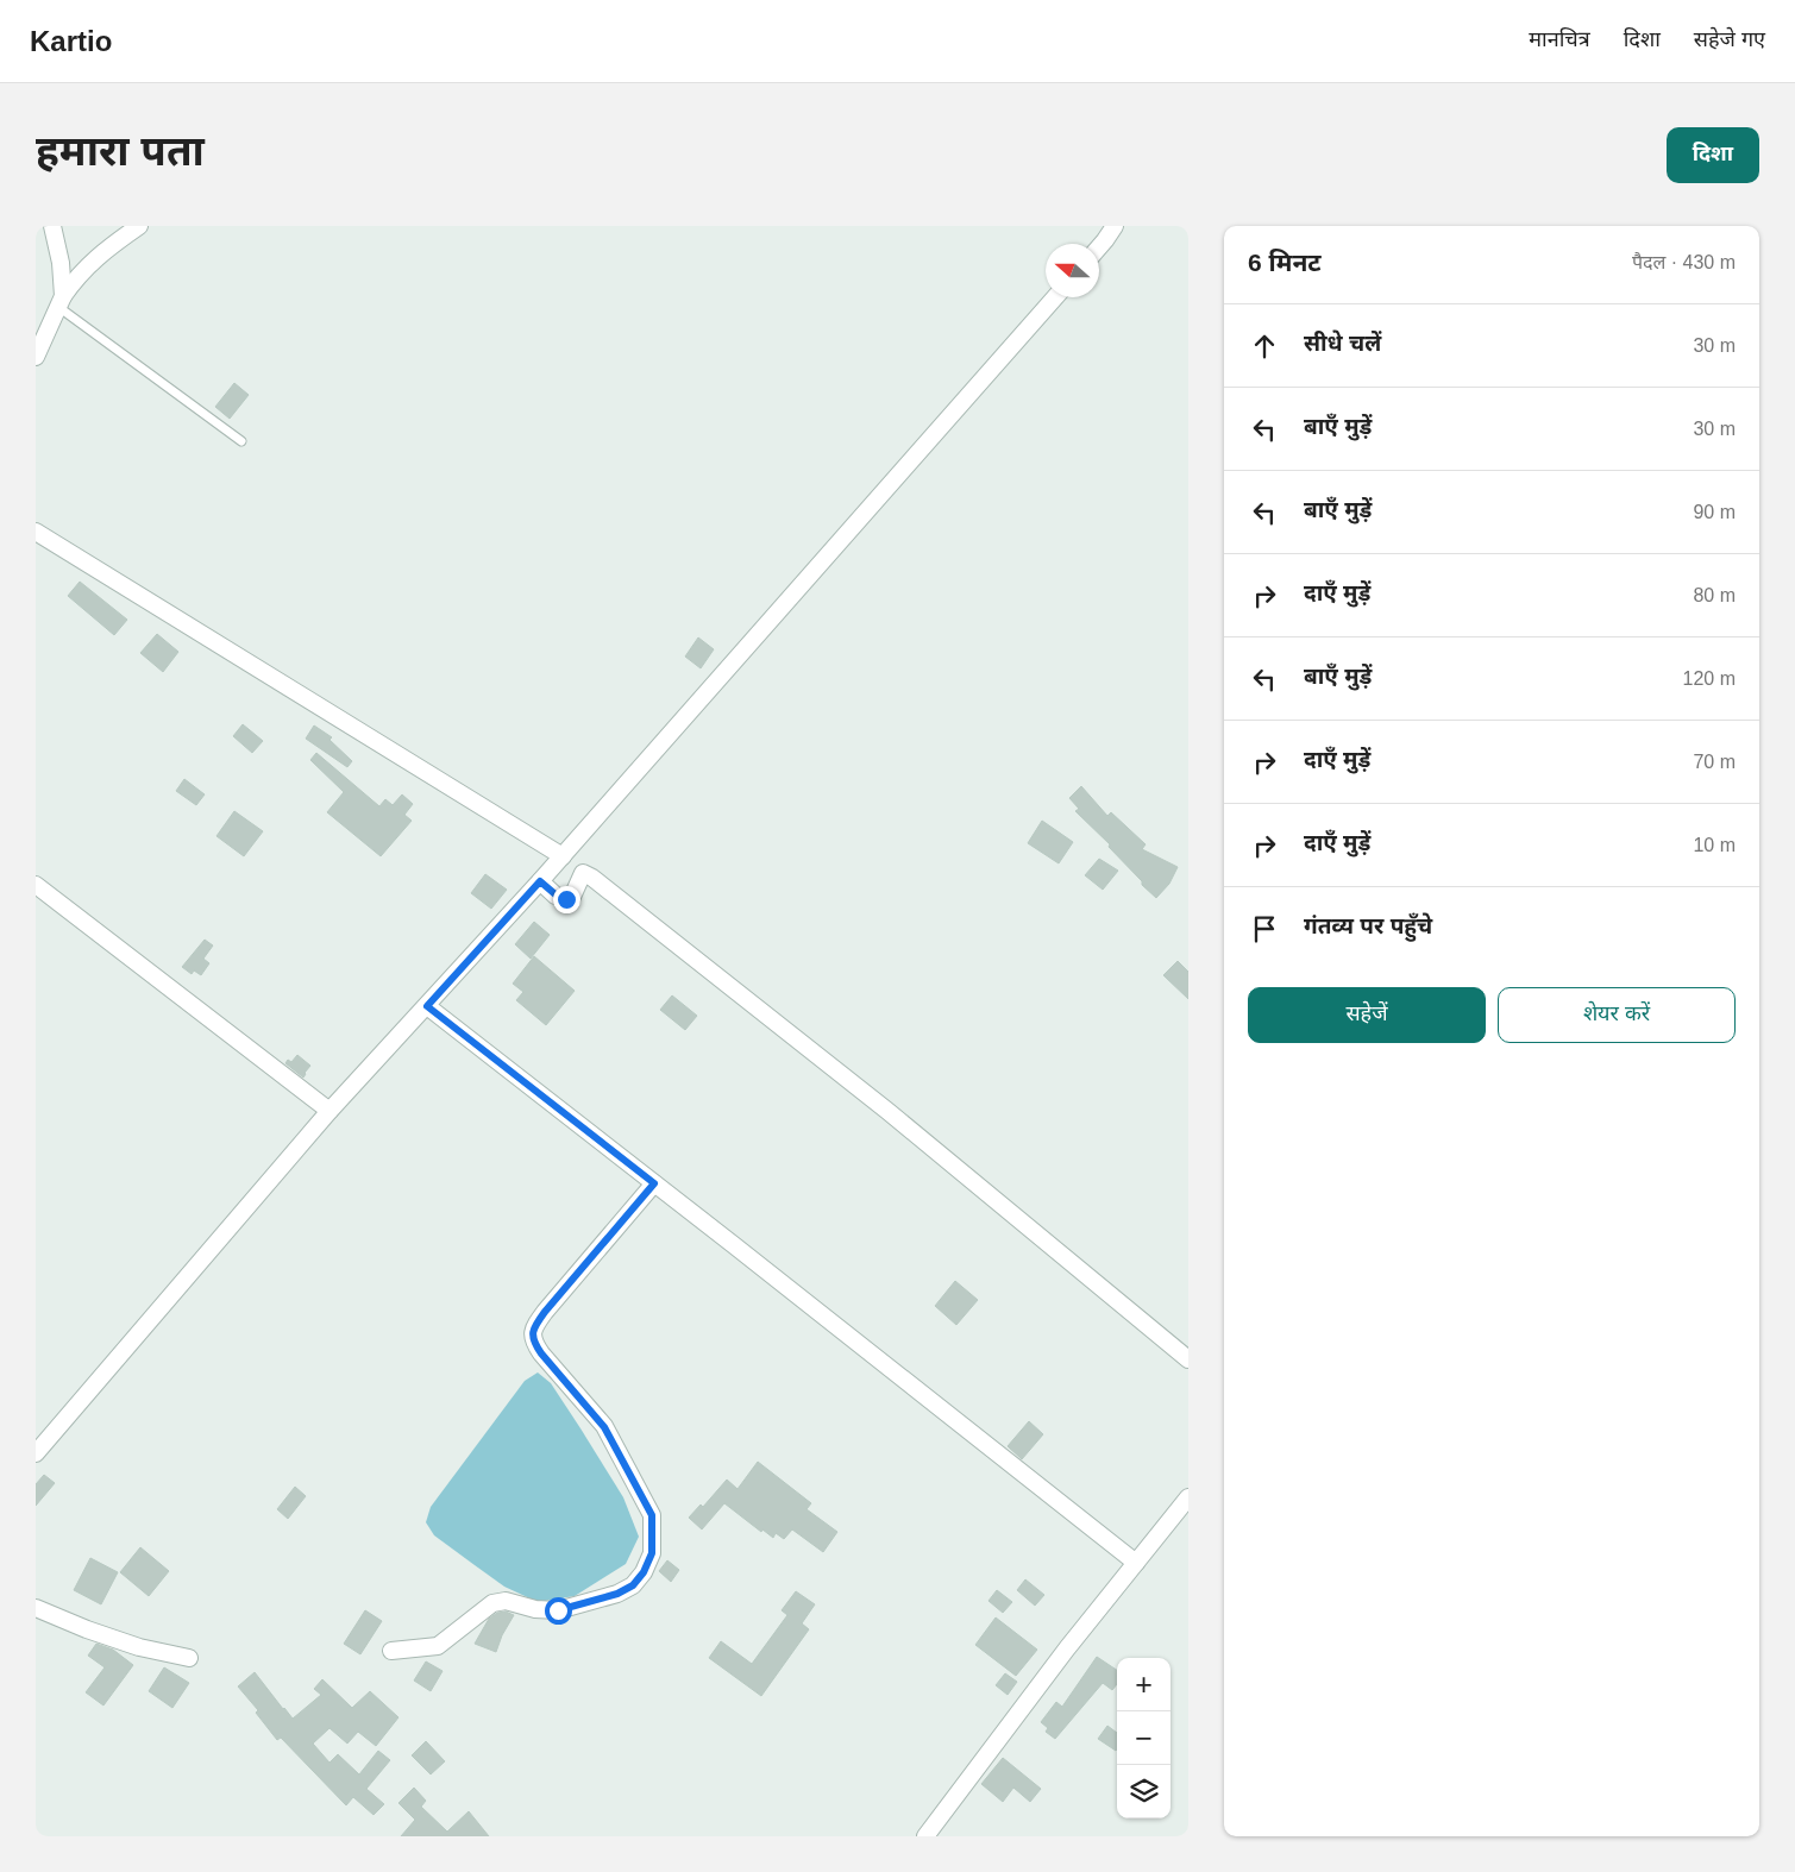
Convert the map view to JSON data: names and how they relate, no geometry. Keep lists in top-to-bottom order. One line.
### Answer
{"north":"left","page":{"header":"Kartio","nav":["मानचित्र","दिशा","सहेजे गए"],"title":"हमारा पता","buttons":["दिशा",["सहेजें","शेयर करें"]],"heading":["6 मिनट","पैदल · 430 m"],"list":[["सीधे चलें","30 m"],["बाएँ मुड़ें","30 m"],["बाएँ मुड़ें","90 m"],["दाएँ मुड़ें","80 m"],["बाएँ मुड़ें","120 m"],["दाएँ मुड़ें","70 m"],["दाएँ मुड़ें","10 m"],"गंतव्य पर पहुँचे"],"map_buttons":["+","−"]}}
